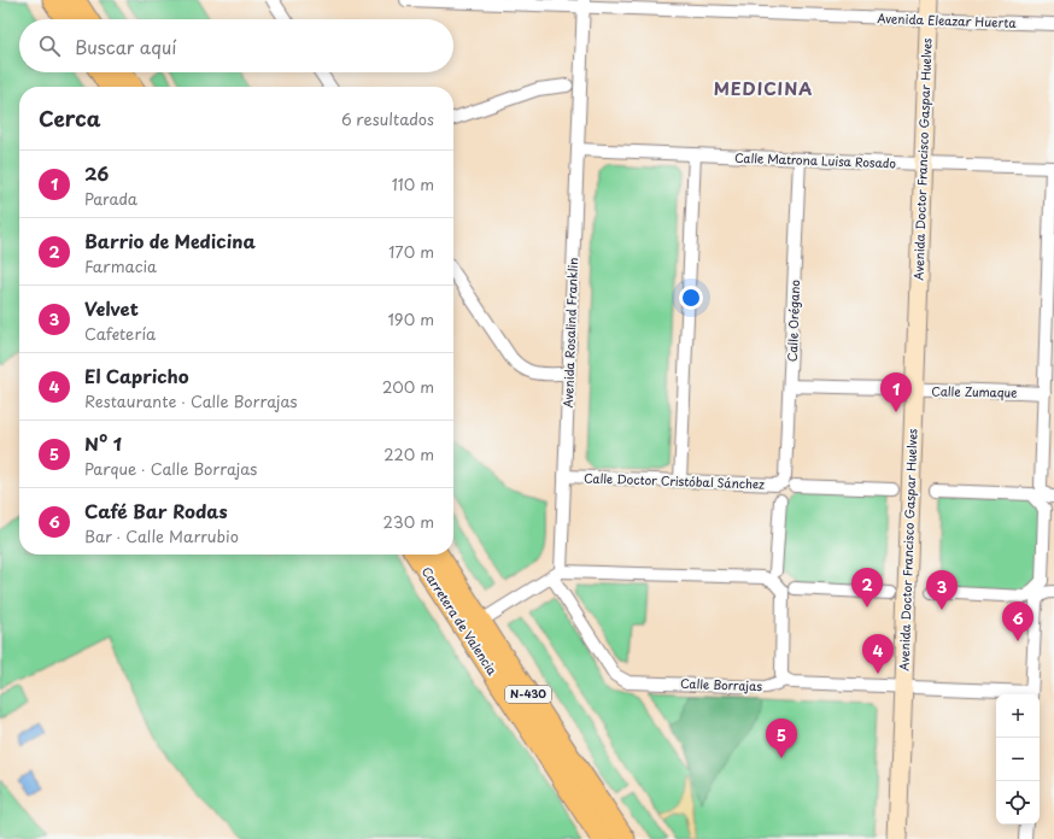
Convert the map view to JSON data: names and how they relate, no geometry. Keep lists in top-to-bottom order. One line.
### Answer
{"streets":{"main road":["Carretera de Valencia","N-430"],"street":["Avenida Eleazar Huerta","Avenida Doctor Francisco Gaspar Huelves","Calle Matrona Luisa Rosado","Calle Orégano","Avenida Rosalind Franklin","Calle Zumaque","Calle Doctor Cristóbal Sánchez","Calle Borrajas"]},"crossings":[["Avenida Eleazar Huerta","Avenida Doctor Francisco Gaspar Huelves"],["Avenida Eleazar Huerta","Avenida Rosalind Franklin"],["Avenida Doctor Francisco Gaspar Huelves","Calle Matrona Luisa Rosado"],["Avenida Doctor Francisco Gaspar Huelves","Calle Zumaque"],["Avenida Doctor Francisco Gaspar Huelves","Calle Borrajas"],["Calle Matrona Luisa Rosado","Calle Orégano"],["Calle Matrona Luisa Rosado","Avenida Rosalind Franklin"],["Calle Orégano","Calle Zumaque"],["Calle Orégano","Calle Doctor Cristóbal Sánchez"],["Avenida Rosalind Franklin","Calle Doctor Cristóbal Sánchez"],["Avenida Rosalind Franklin","Calle Borrajas"]],"districts":["MEDICINA"],"page":{"search":"Buscar aquí","heading":["Cerca","6 resultados"],"list":[{"mark":"1","name":"26","note":"Parada","value":"110 m"},{"mark":"2","name":"Barrio de Medicina","note":"Farmacia","value":"170 m"},{"mark":"3","name":"Velvet","note":"Cafetería","value":"190 m"},{"mark":"4","name":"El Capricho","note":"Restaurante · Calle Borrajas","value":"200 m"},{"mark":"5","name":"Nº 1","note":"Parque · Calle Borrajas","value":"220 m"},{"mark":"6","name":"Café Bar Rodas","note":"Bar · Calle Marrubio","value":"230 m"}],"pins":["1","2","3","6","4","5"],"map_buttons":["+","−"]}}
